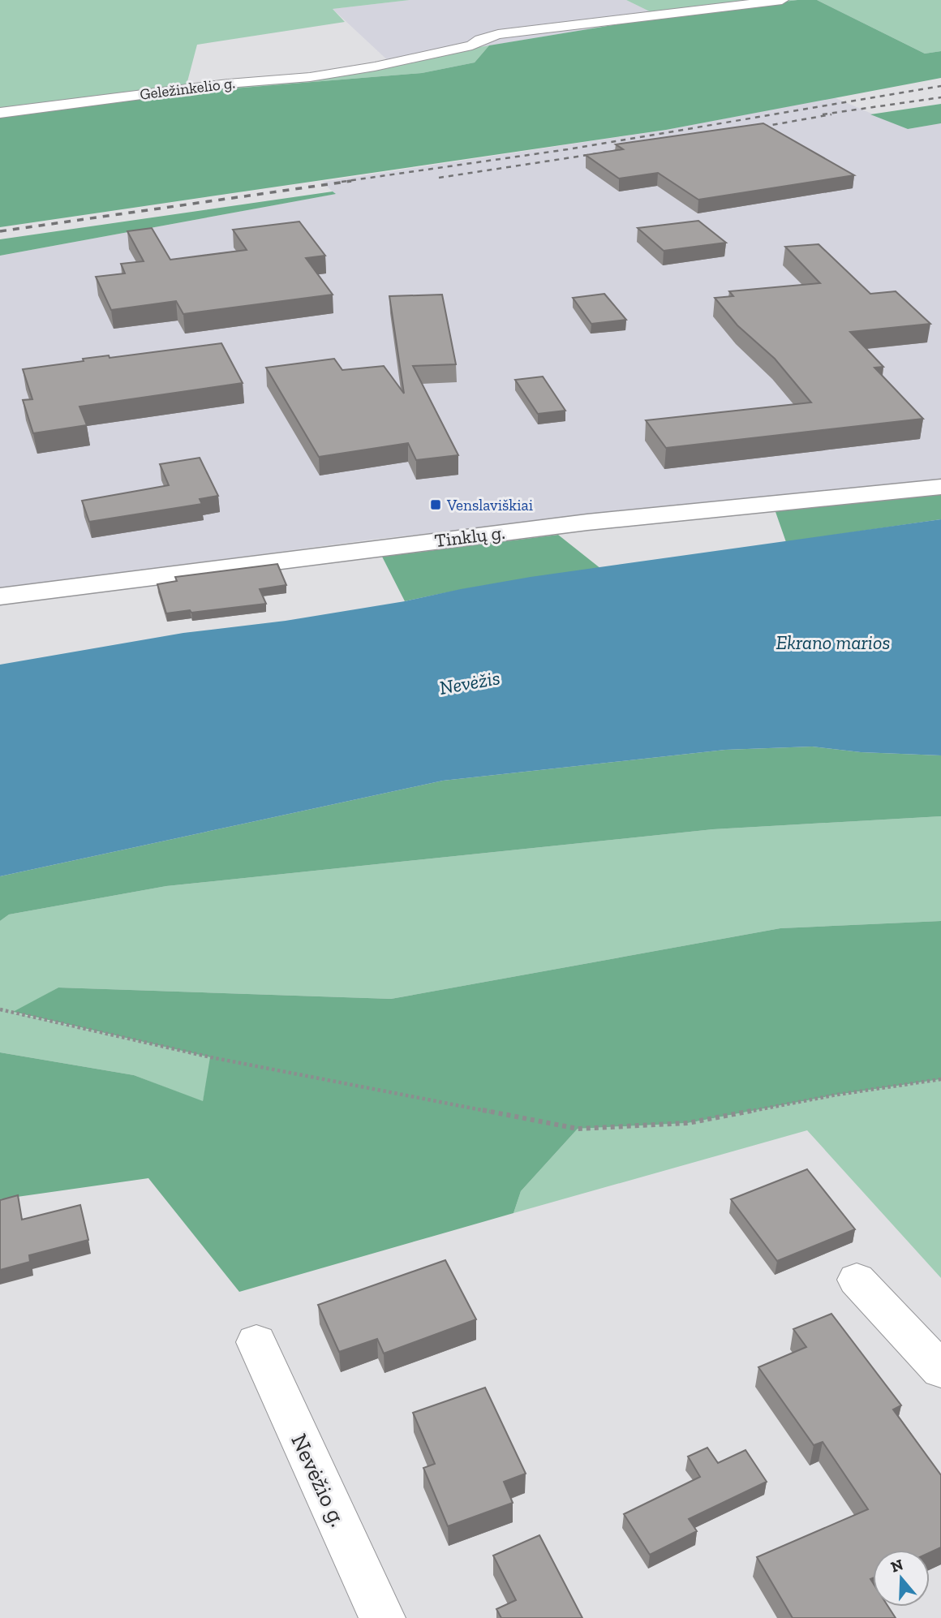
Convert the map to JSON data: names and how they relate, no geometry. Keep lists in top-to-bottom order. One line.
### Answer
{"streets":{"main road":["Tinklų g."],"street":["Geležinkelio g.","Nevėžio g."]},"water":["Ekrano marios","Nevėžis"],"places":{"transit":["Venslaviškiai"]},"north":"top"}
